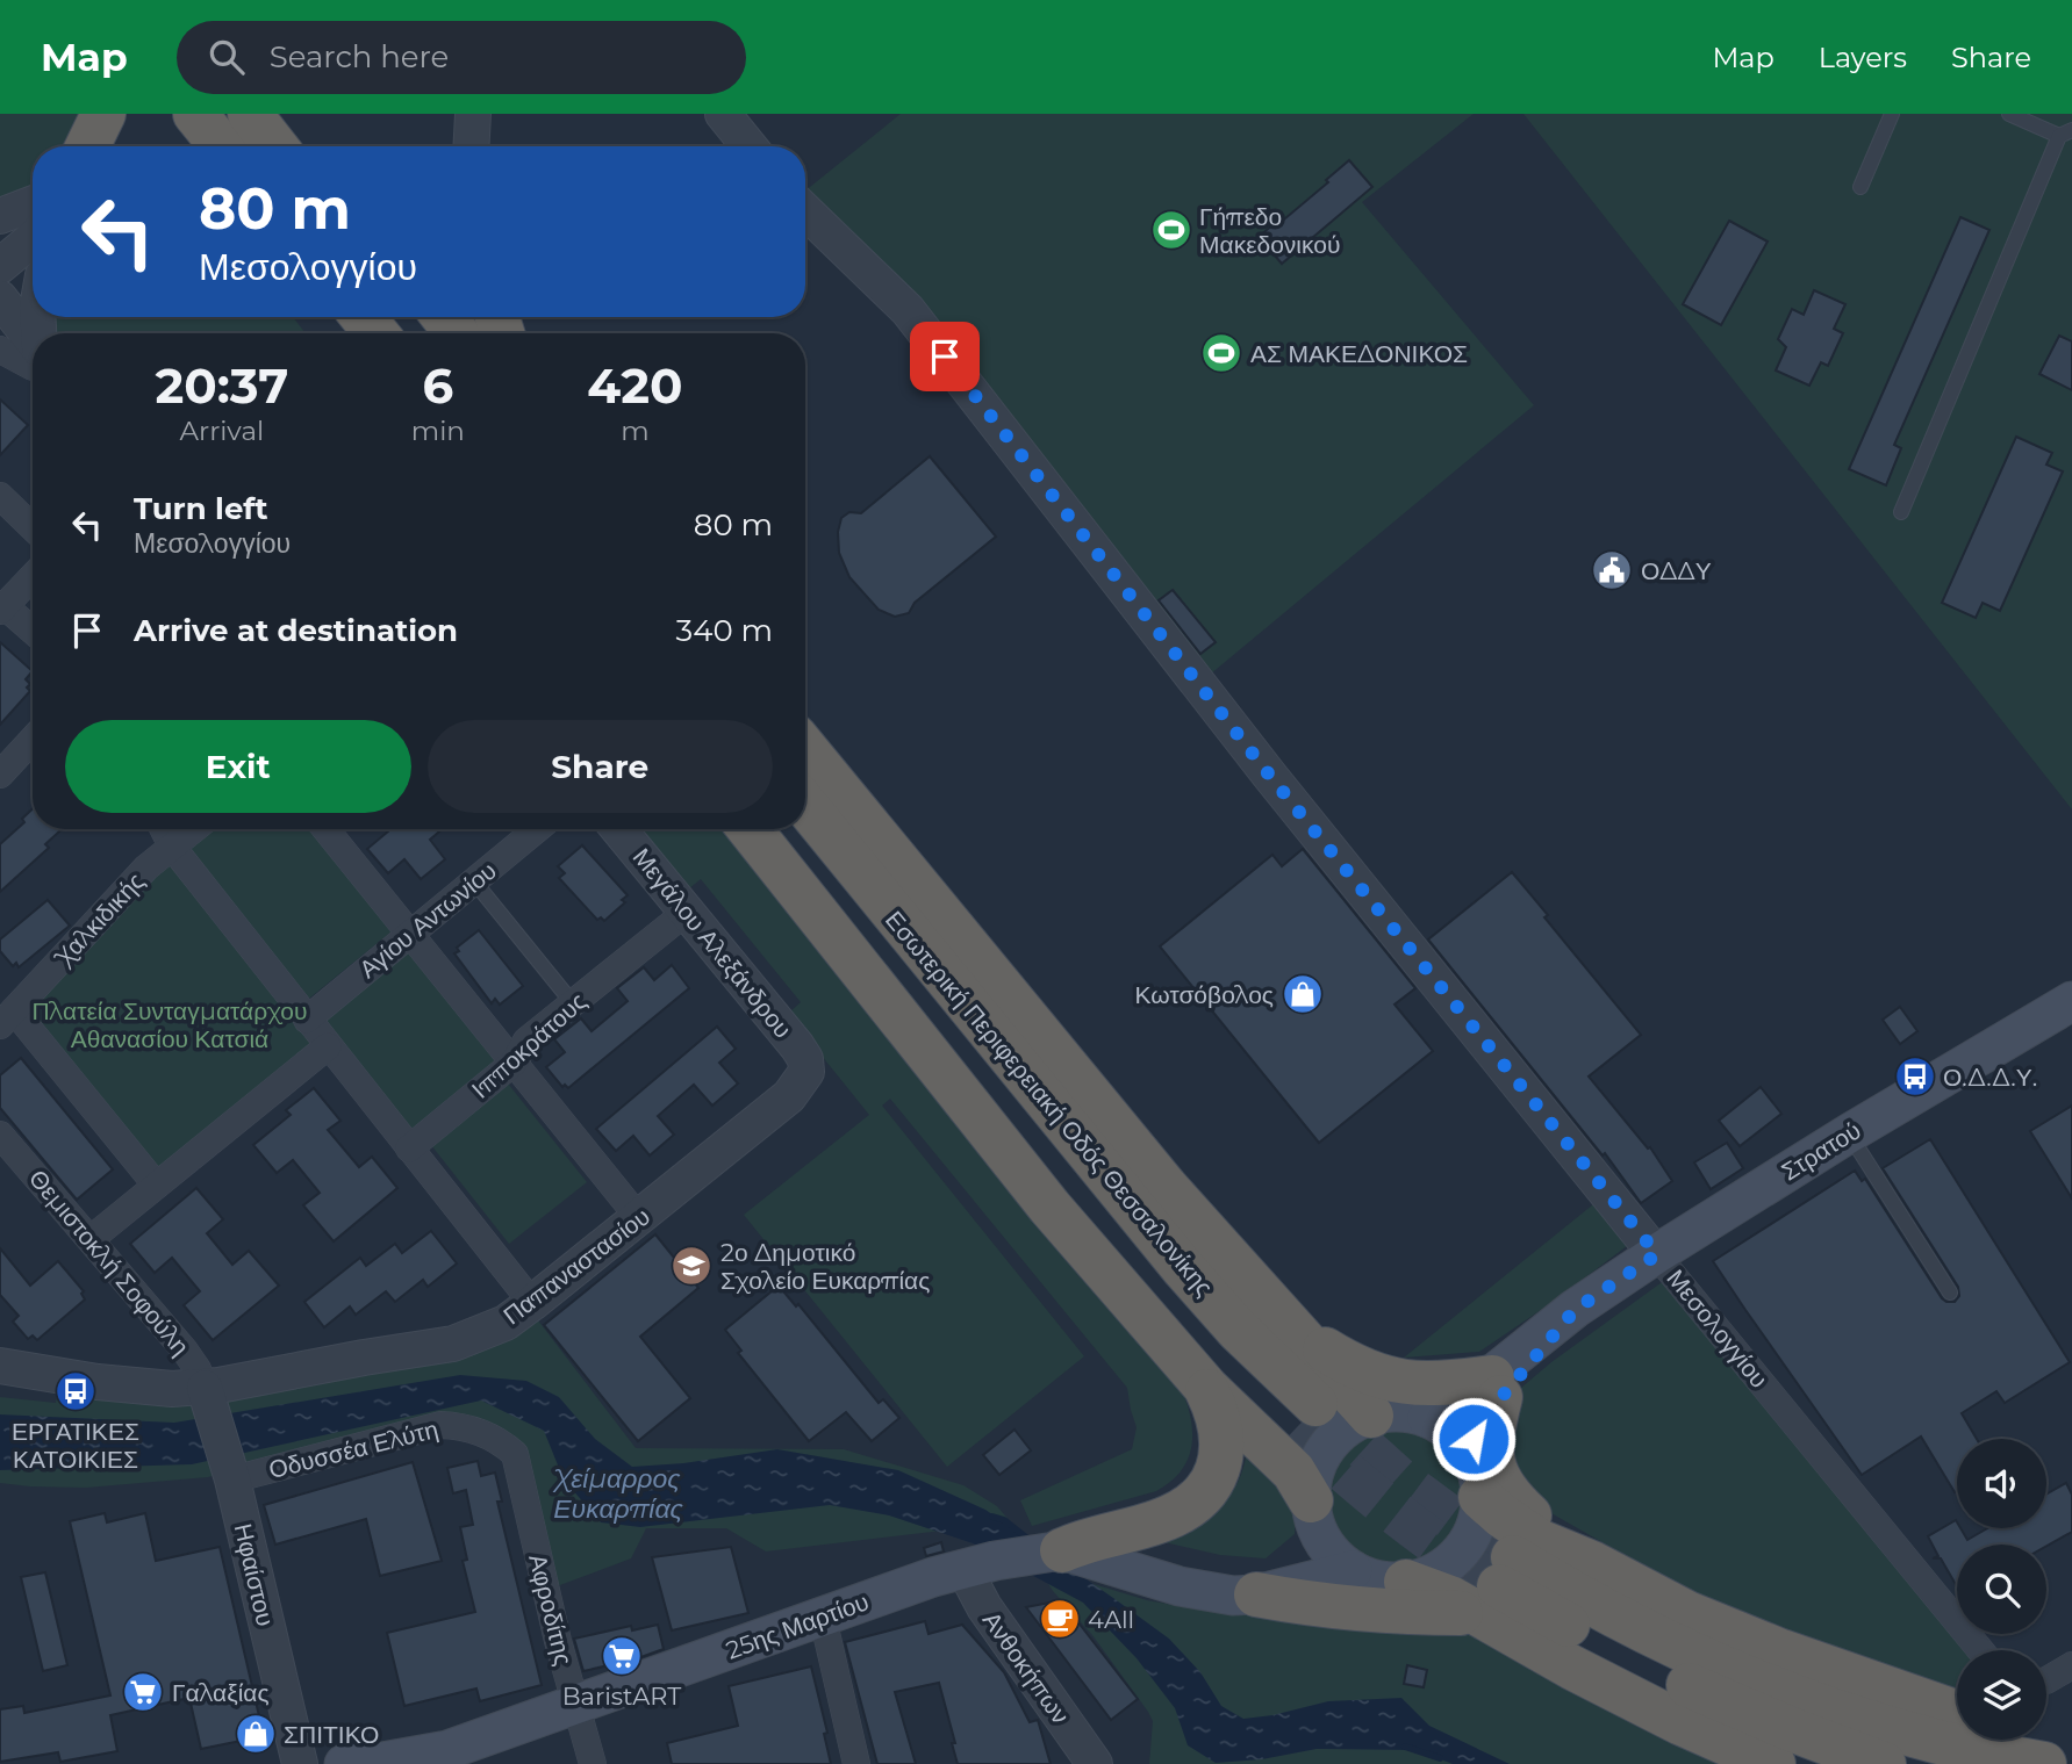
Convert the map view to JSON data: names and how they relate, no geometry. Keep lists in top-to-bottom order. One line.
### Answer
{"streets":{"highway":["Εσωτερική Περιφερειακή Οδός Θεσσαλονίκης"],"main road":["Στρατού","25ης Μαρτίου"],"street":["Χαλκιδικής","Αγίου Αντωνίου","Μεγάλου Αλεξάνδρου","Ιπποκράτους","Θεμιστοκλή Σοφούλη","Παπαναστασίου","Μεσολογγίου","Οδυσσέα Ελύτη","Ηφαίστου","Αφροδίτης","Ανθοκήπων"]},"crossings":[["Μεγάλου Αλεξάνδρου","Ιπποκράτους"],["Μεγάλου Αλεξάνδρου","Παπαναστασίου"],["Στρατού","Μεσολογγίου"],["Στρατού","25ης Μαρτίου"],["Θεμιστοκλή Σοφούλη","Παπαναστασίου"],["Θεμιστοκλή Σοφούλη","Ηφαίστου"],["Παπαναστασίου","Ηφαίστου"],["Οδυσσέα Ελύτη","Ηφαίστου"],["Οδυσσέα Ελύτη","Αφροδίτης"],["Αφροδίτης","25ης Μαρτίου"],["25ης Μαρτίου","Ανθοκήπων"]],"water":["Χείμαρρος Ευκαρπίας"],"parks":["Πλατεία Συνταγματάρχου Αθανασίου Κατσιά"],"places":{"sports":["Γήπεδο Μακεδονικού","ΑΣ ΜΑΚΕΔΟΝΙΚΟΣ"],"public building":["ΟΔΔΥ"],"shop":["Κωτσόβολος","ΣΠΙΤΙΚΟ"],"bus stop":["Ο.Δ.Δ.Υ.","ΕΡΓΑΤΙΚΕΣ ΚΑΤΟΙΚΙΕΣ"],"school or university":["2ο Δημοτικό Σχολείο Ευκαρπίας"],"cafe":["4All"],"supermarket":["BaristART","Γαλαξίας"]},"page":{"header":"Map","search":"Search here","nav":["Map","Layers","Share"],"turn":["80 m","Μεσολογγίου"],"eta":["20:37","Arrival","6","min","420","m"],"list":[{"name":"Turn left","note":"Μεσολογγίου","value":"80 m"},{"name":"Arrive at destination","value":"340 m"}],"buttons":["Exit","Share"]}}
